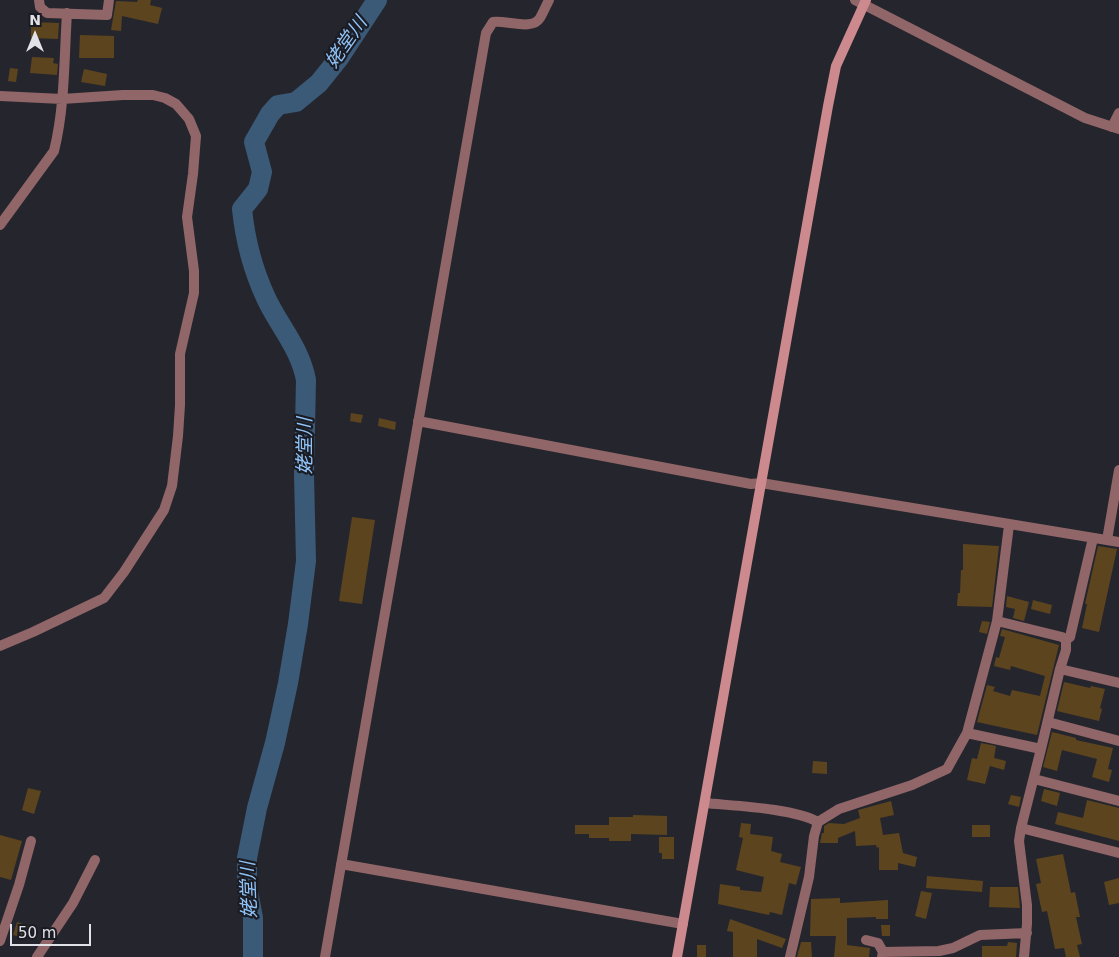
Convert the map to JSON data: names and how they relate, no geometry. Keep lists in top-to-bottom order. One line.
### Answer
{"water":["姥堂川"],"scale_bar":"50 m","north":"top"}
